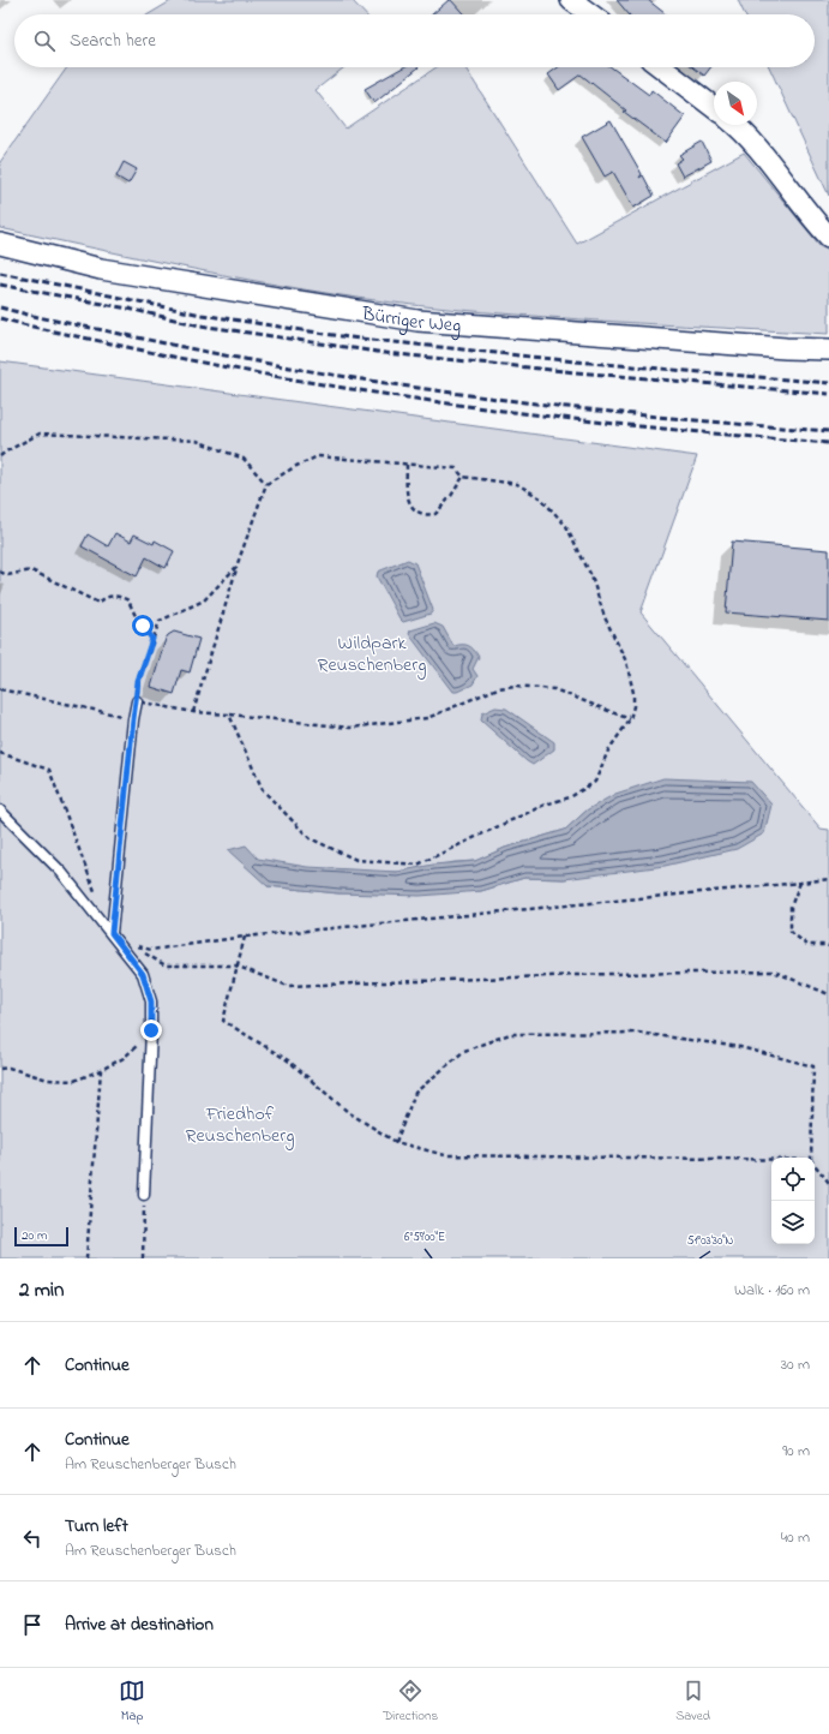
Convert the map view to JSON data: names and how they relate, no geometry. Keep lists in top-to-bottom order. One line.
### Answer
{"streets":{"street":["Bürriger Weg"]},"parks":["Wildpark Reuschenberg","Friedhof Reuschenberg"],"scale_bar":"20 m","north":"bottom right","page":{"search":"Search here","scale":"20 m","heading":["2 min","Walk · 160 m"],"list":[["Continue","30 m"],["Continue","Am Reuschenberger Busch","90 m"],["Turn left","Am Reuschenberger Busch","40 m"],"Arrive at destination"],"nav":["Map","Directions","Saved"]},"coordinates":["6°59'00\"E","51°03'30\"N"]}
